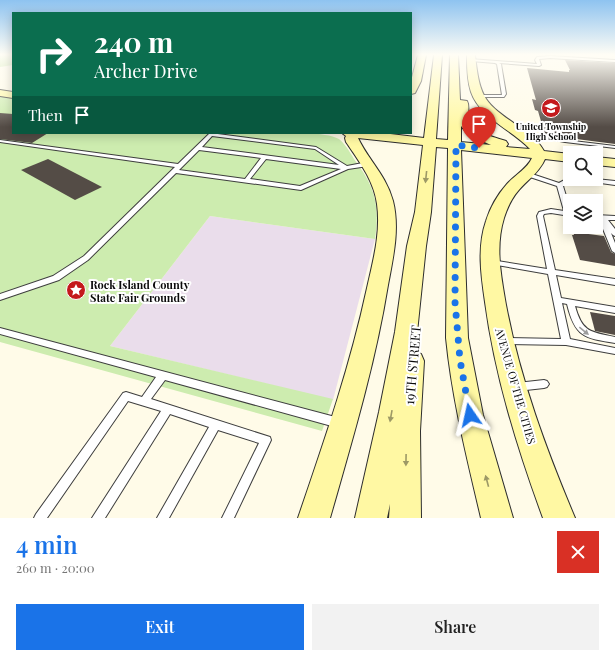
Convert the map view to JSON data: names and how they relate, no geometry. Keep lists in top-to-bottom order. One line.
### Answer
{"streets":{"main road":["19TH STREET","AVENUE OF THE CITIES"]},"places":{"school or university":["United Township High School"],"place":["Rock Island County State Fair Grounds"]},"page":{"turn":["240 m","Archer Drive"],"then":"Then","heading":["4 min","260 m · 20:00"],"buttons":["Exit","Share"]}}
